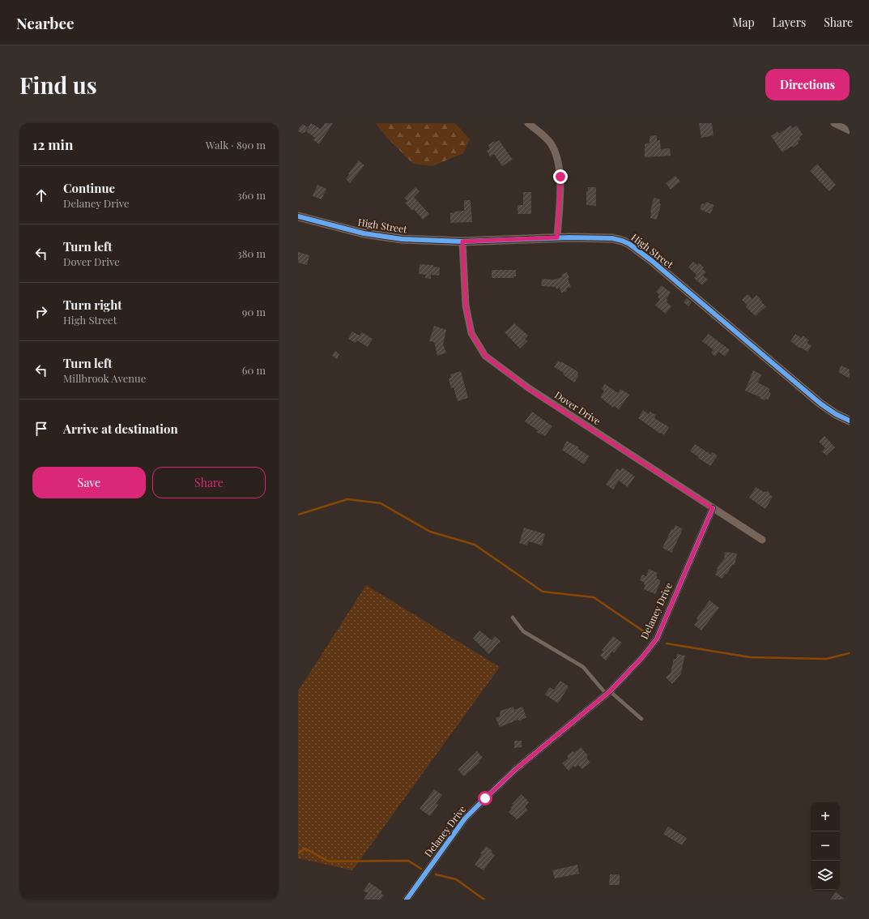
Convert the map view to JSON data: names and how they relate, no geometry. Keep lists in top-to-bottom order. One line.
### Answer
{"streets":{"street":["High Street","Dover Drive","Delaney Drive"]},"crossings":[["High Street","Dover Drive"],["Dover Drive","Delaney Drive"]],"page":{"header":"Nearbee","nav":["Map","Layers","Share"],"buttons":["Directions",["Save","Share"]],"title":"Find us","heading":["12 min","Walk · 890 m"],"list":[["Continue","Delaney Drive","360 m"],["Turn left","Dover Drive","380 m"],["Turn right","High Street","90 m"],["Turn left","Millbrook Avenue","60 m"],"Arrive at destination"],"map_buttons":["+","−"]}}
